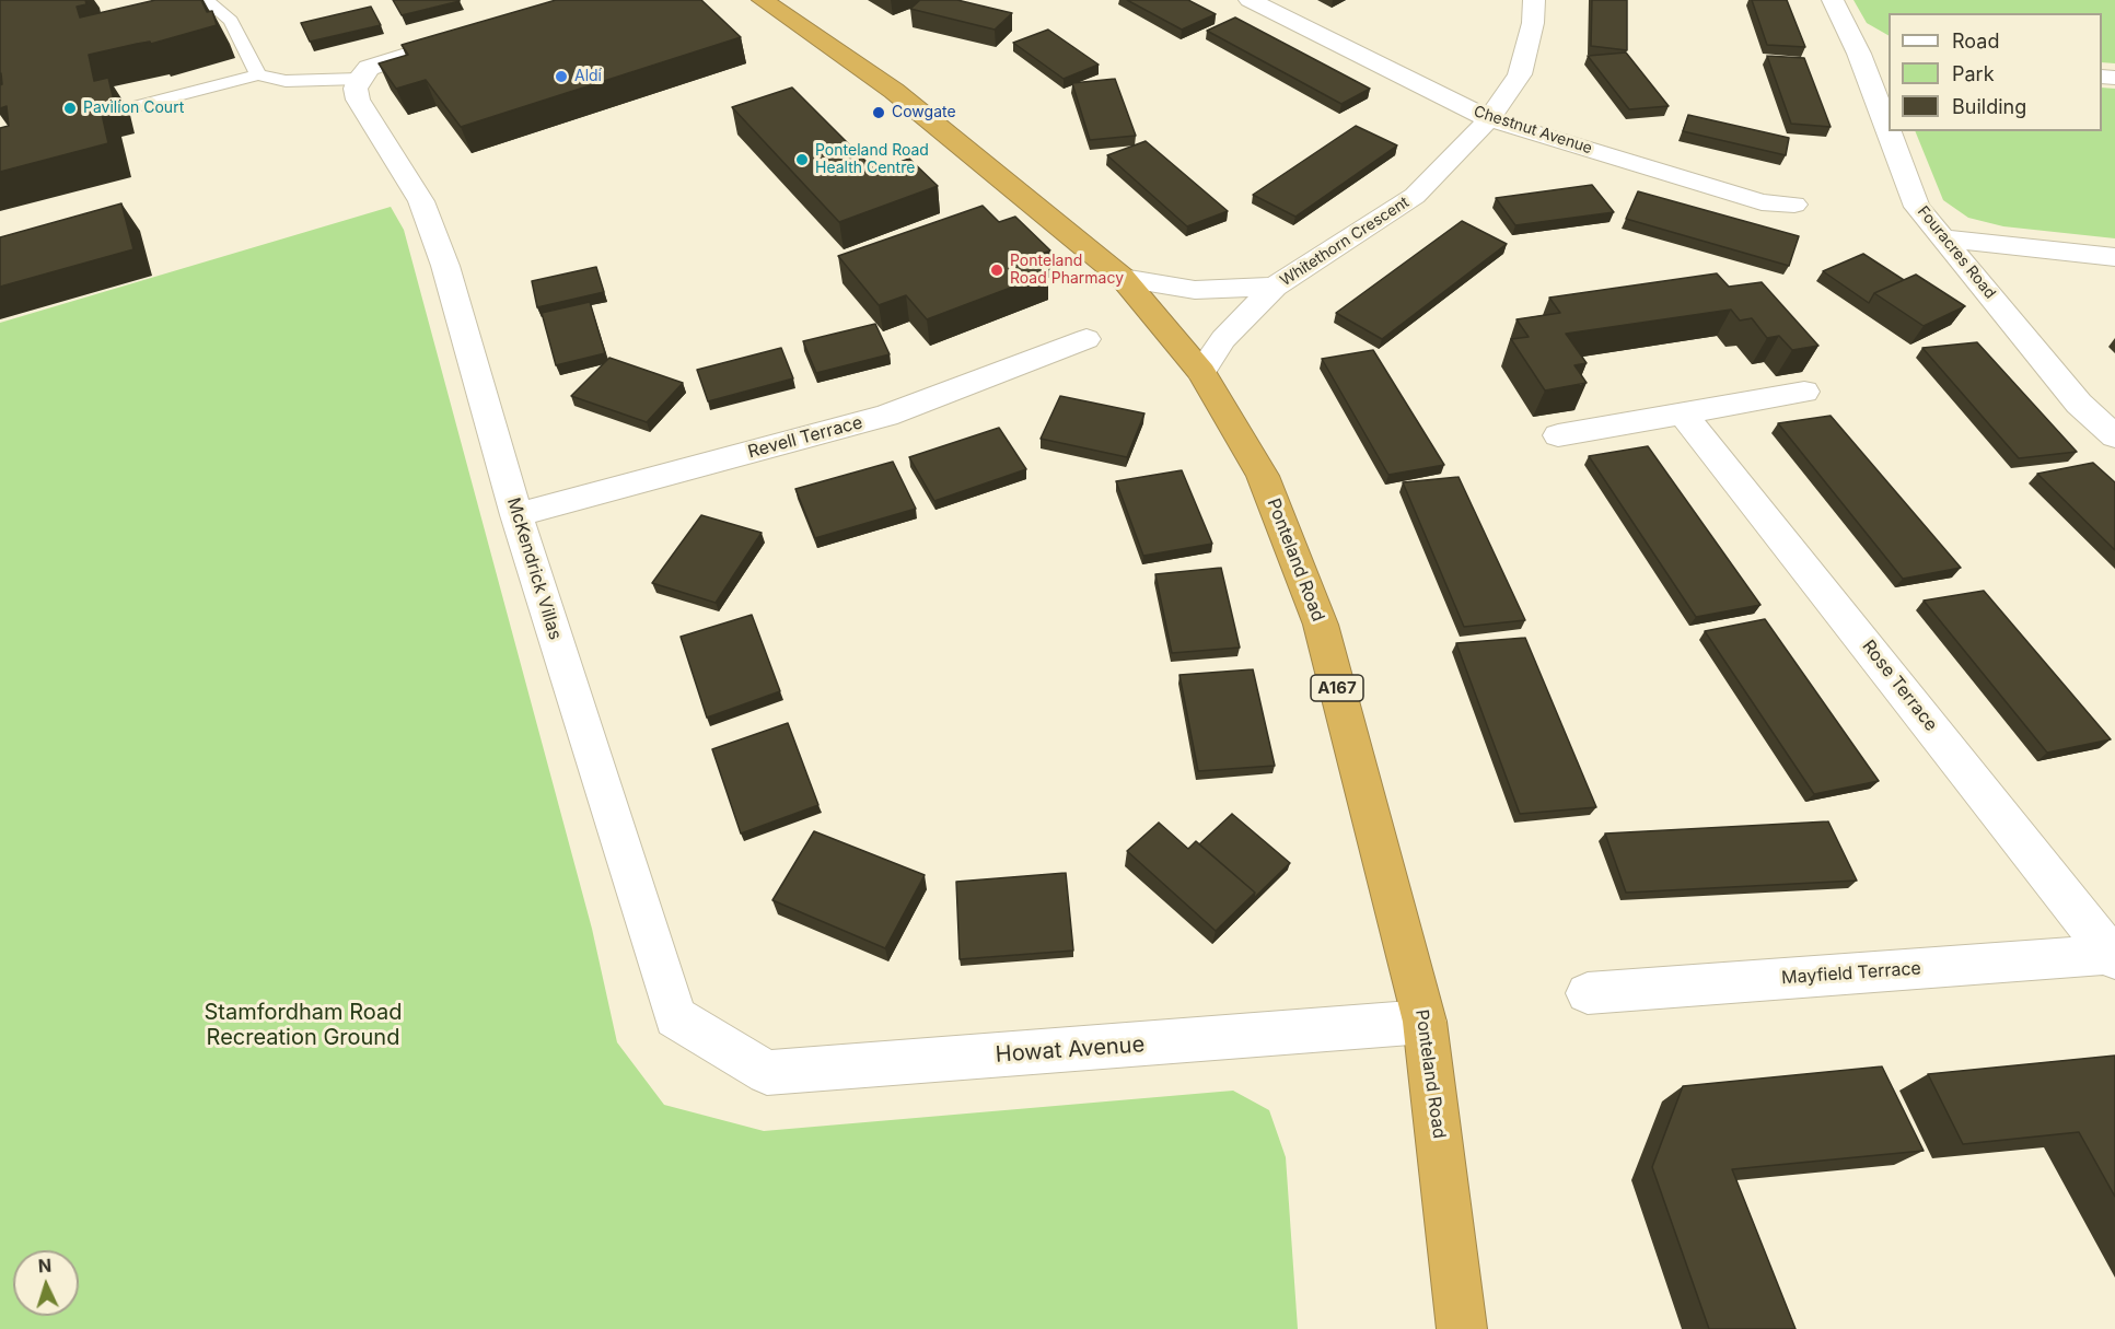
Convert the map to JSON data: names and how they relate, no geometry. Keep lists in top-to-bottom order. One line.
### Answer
{"streets":{"highway":["Ponteland Road","A167"],"street":["Chestnut Avenue","Whitethorn Crescent","Fouracres Road","Revell Terrace","McKendrick Villas","Rose Terrace","Mayfield Terrace","Howat Avenue"]},"crossings":[["Chestnut Avenue","Whitethorn Crescent"],["Whitethorn Crescent","Ponteland Road"],["Revell Terrace","McKendrick Villas"],["Ponteland Road","Howat Avenue"],["McKendrick Villas","Howat Avenue"],["Rose Terrace","Mayfield Terrace"]],"parks":["Stamfordham Road Recreation Ground"],"places":["Aldi","Pavilion Court","Cowgate","Ponteland Road Health Centre","Ponteland Road Pharmacy"],"legend":["Road","Park","Building"],"north":"top"}
